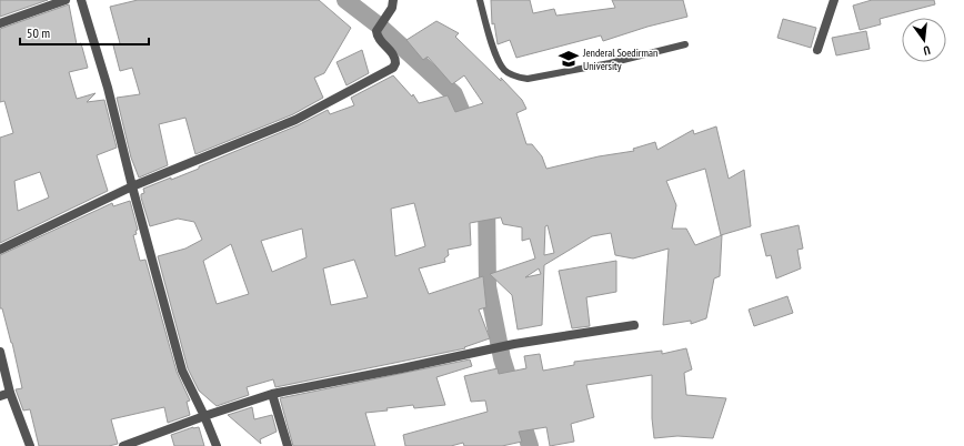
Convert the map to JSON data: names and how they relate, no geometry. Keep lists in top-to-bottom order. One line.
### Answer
{"places":{"school or university":["Jenderal Soedirman University"]},"scale_bar":"50 m","north":"bottom"}
